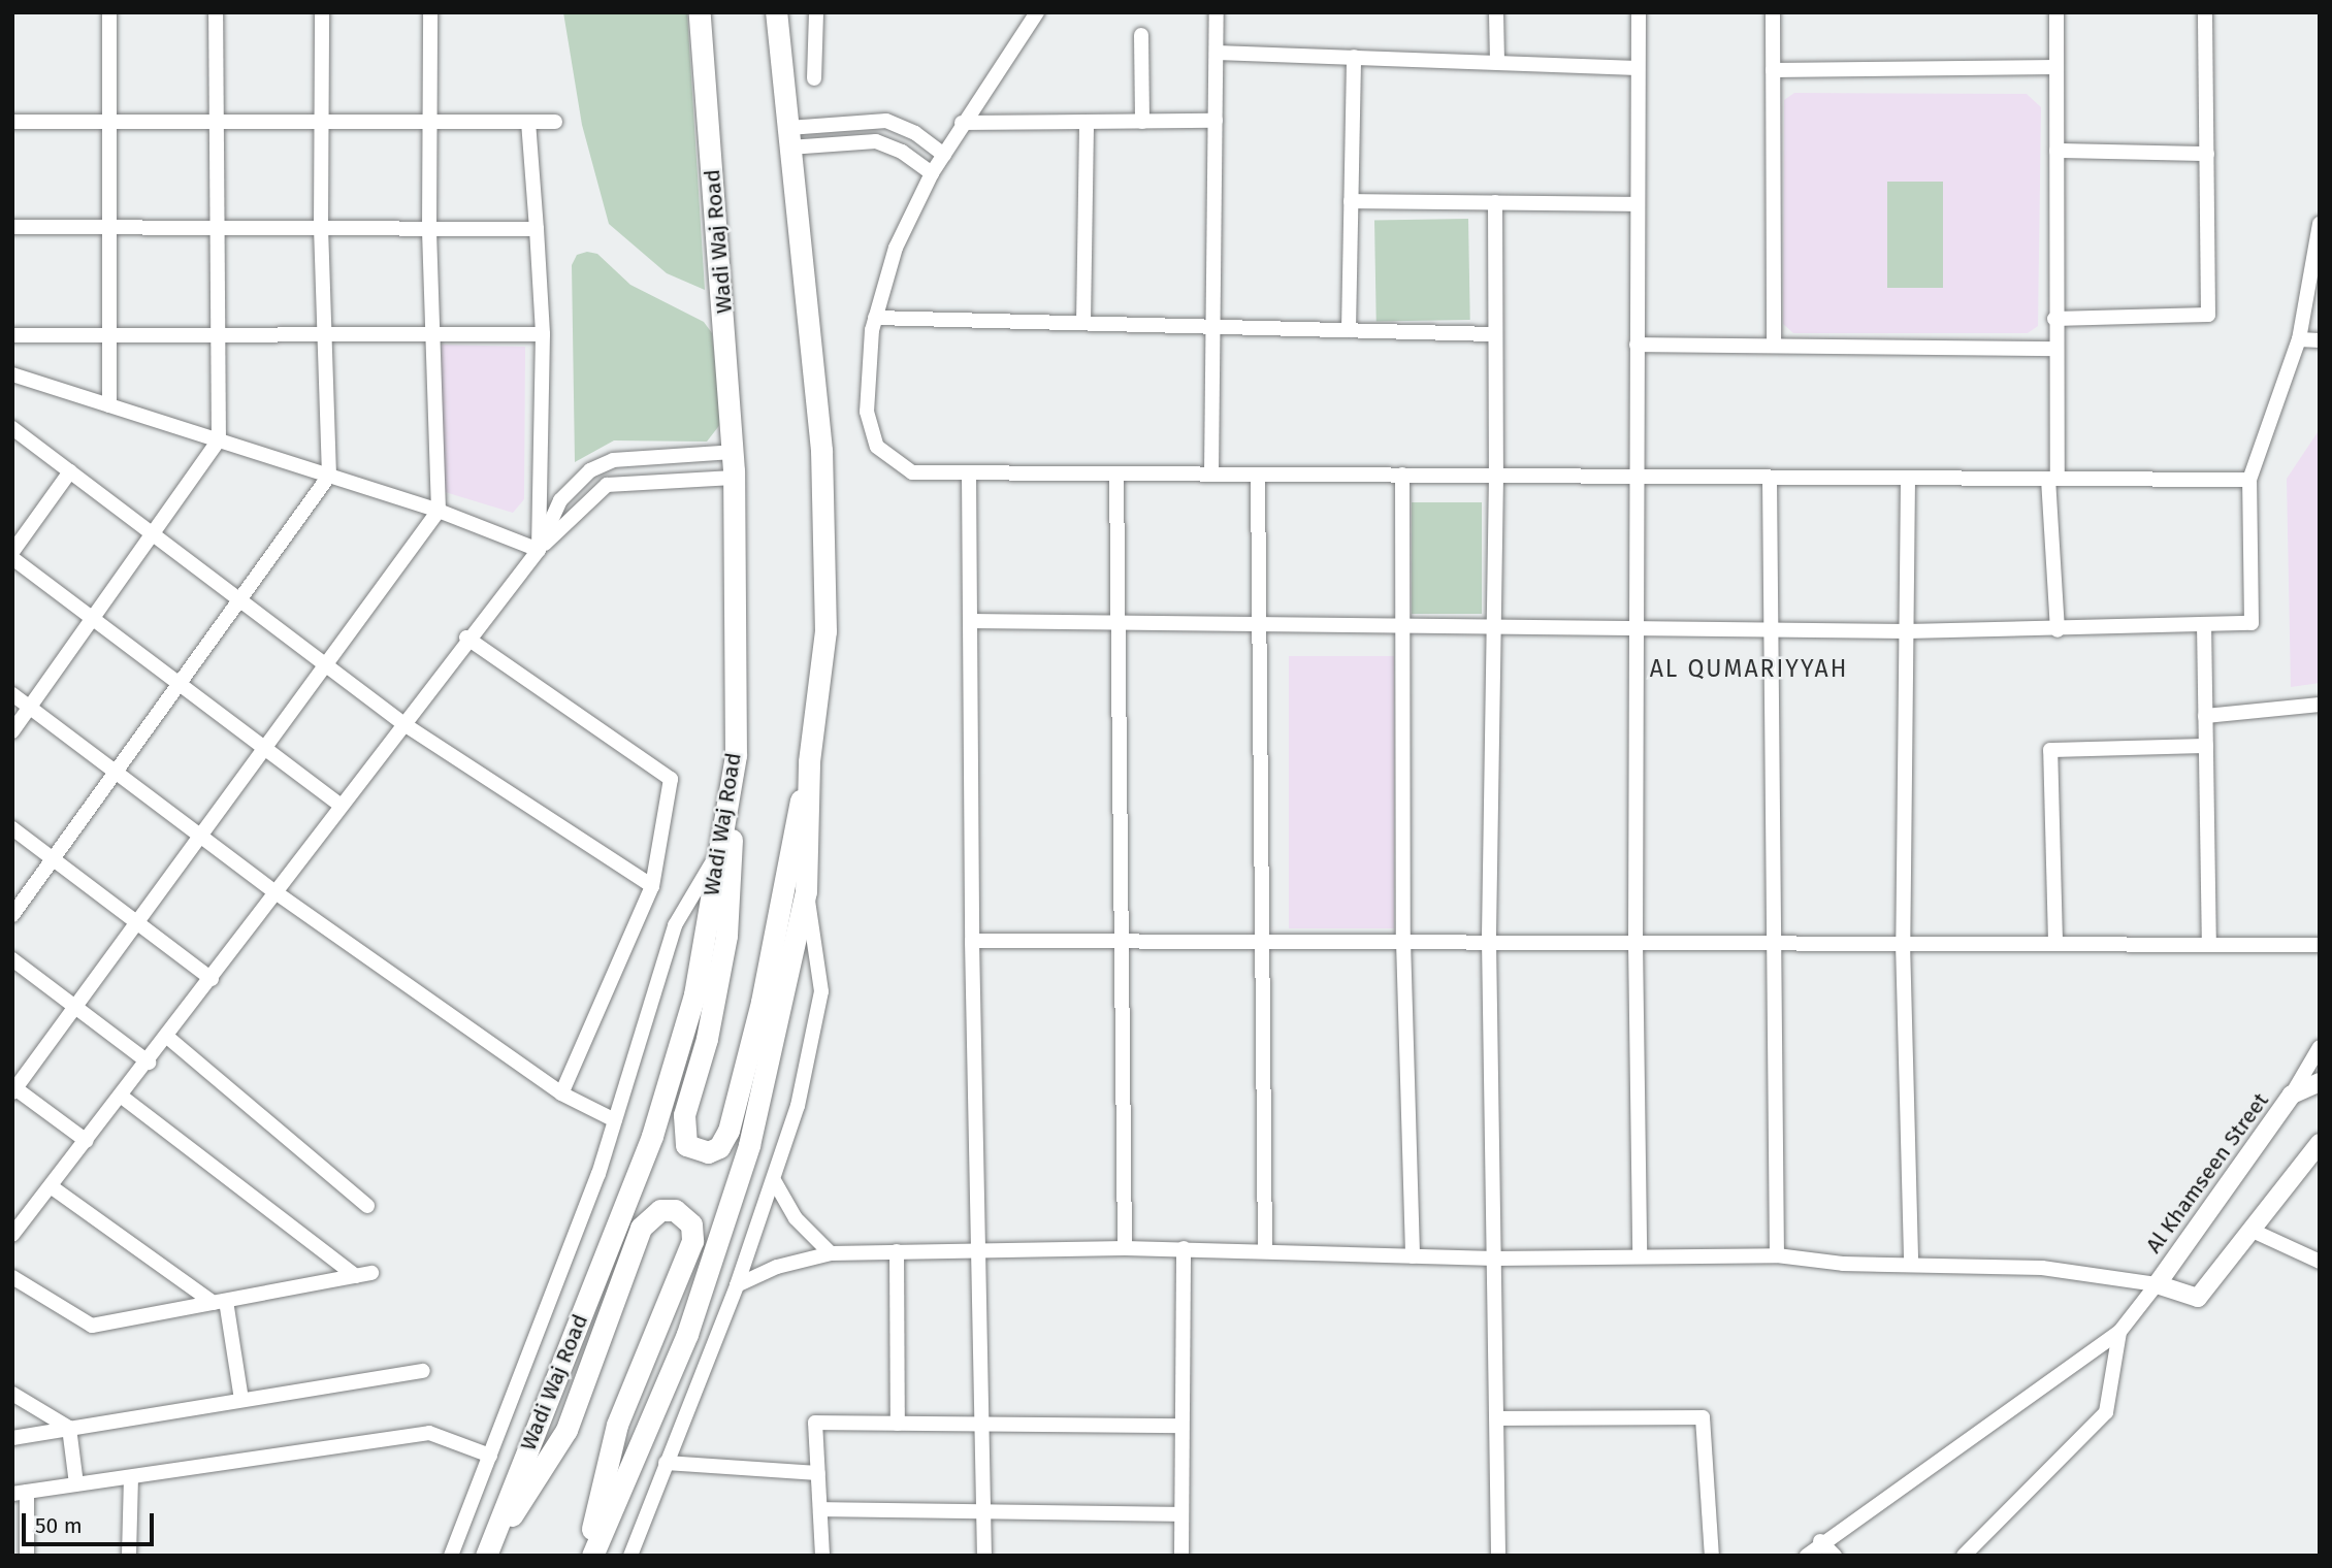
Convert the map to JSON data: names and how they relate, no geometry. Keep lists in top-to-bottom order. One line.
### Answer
{"streets":{"main road":["Wadi Waj Road"],"street":["Al Khamseen Street"]},"districts":["AL QUMARIYYAH"],"scale_bar":"50 m"}
